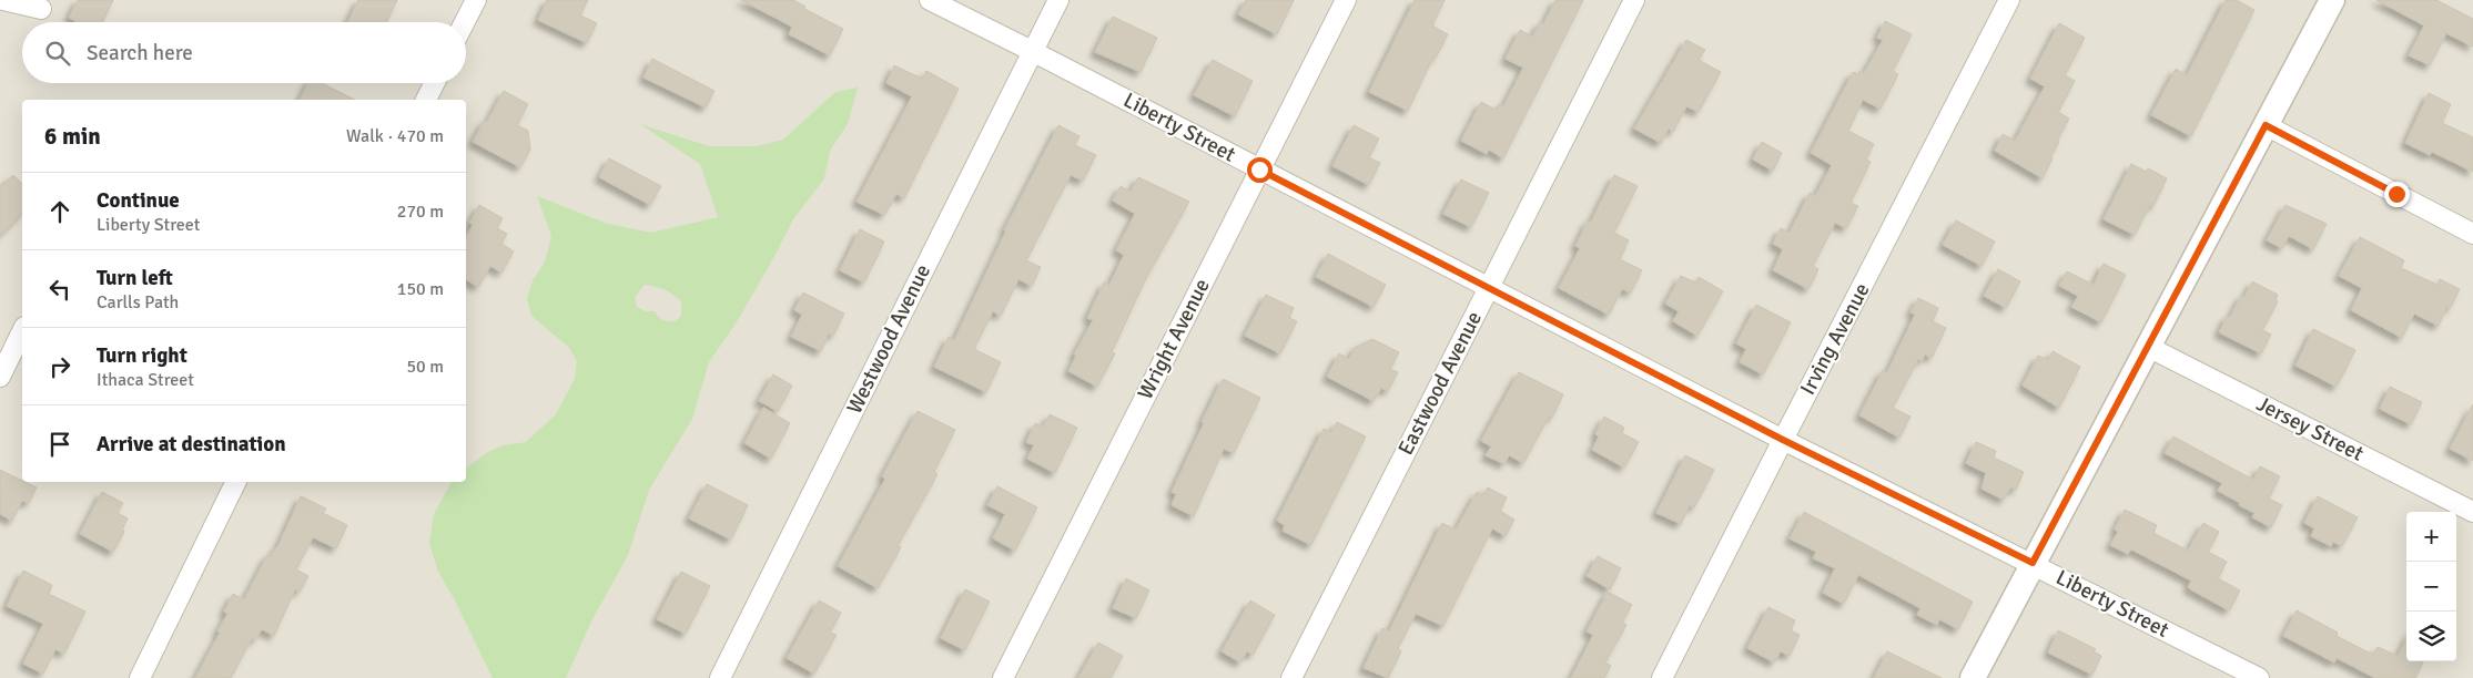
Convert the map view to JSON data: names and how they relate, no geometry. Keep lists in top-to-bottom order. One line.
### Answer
{"streets":{"street":["Liberty Street","Westwood Avenue","Wright Avenue","Irving Avenue","Eastwood Avenue","Jersey Street"]},"crossings":[["Liberty Street","Westwood Avenue"],["Liberty Street","Wright Avenue"],["Liberty Street","Irving Avenue"],["Liberty Street","Eastwood Avenue"]],"page":{"search":"Search here","heading":["6 min","Walk · 470 m"],"list":[["Continue","Liberty Street","270 m"],["Turn left","Carlls Path","150 m"],["Turn right","Ithaca Street","50 m"],"Arrive at destination"],"map_buttons":["+","−"]}}
